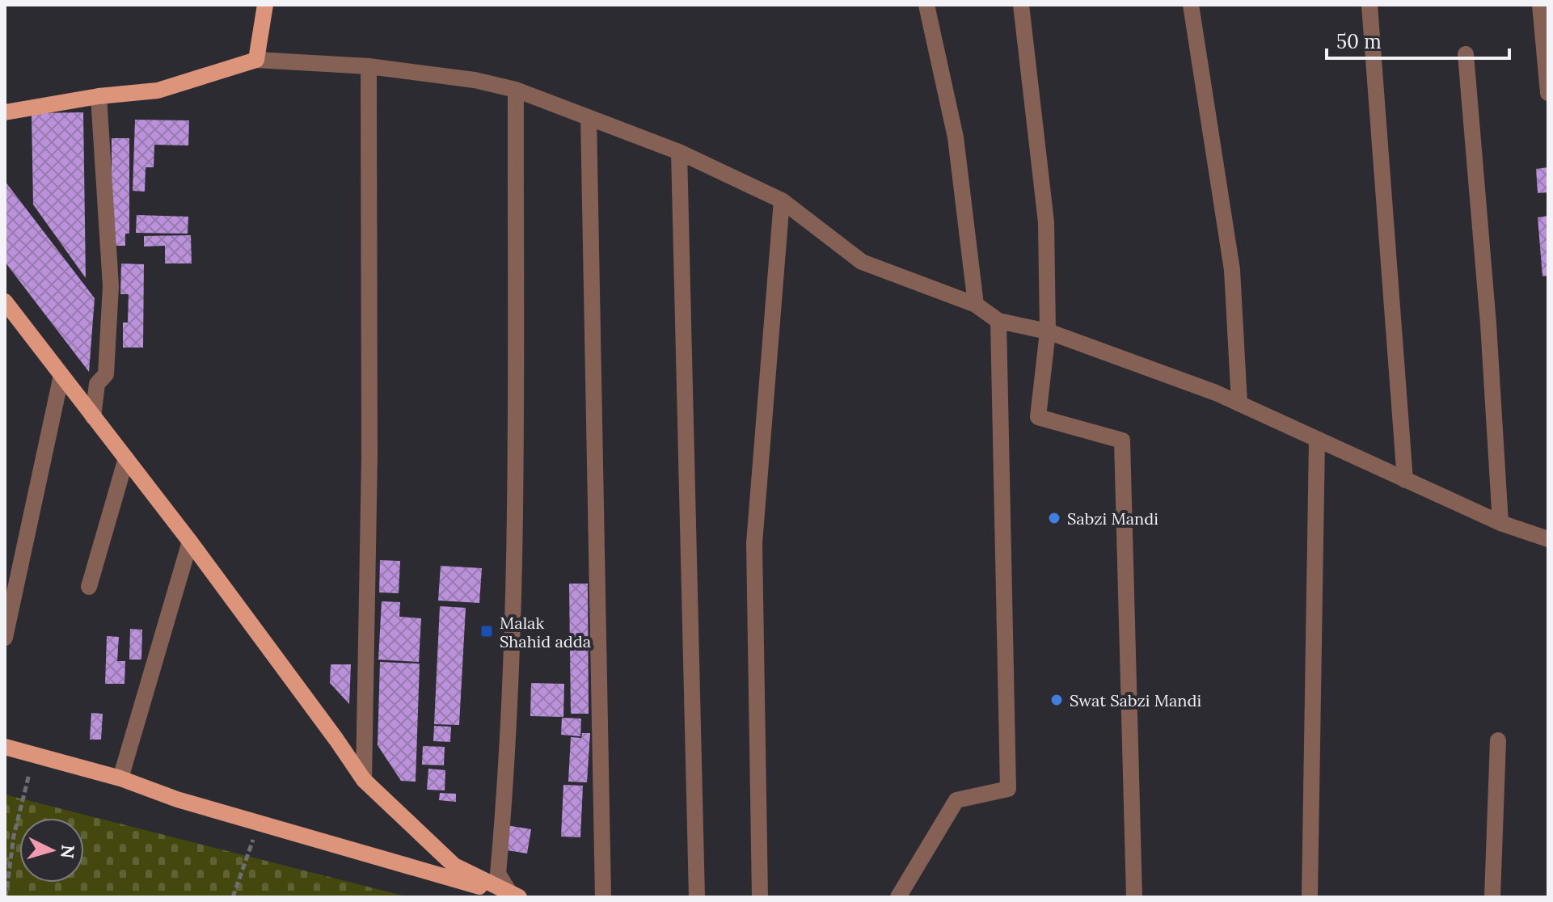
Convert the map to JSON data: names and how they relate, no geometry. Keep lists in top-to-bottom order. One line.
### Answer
{"places":{"other":["Sabzi Mandi","Swat Sabzi Mandi"],"transit":["Malak Shahid adda"]},"scale_bar":"50 m","north":"right"}
